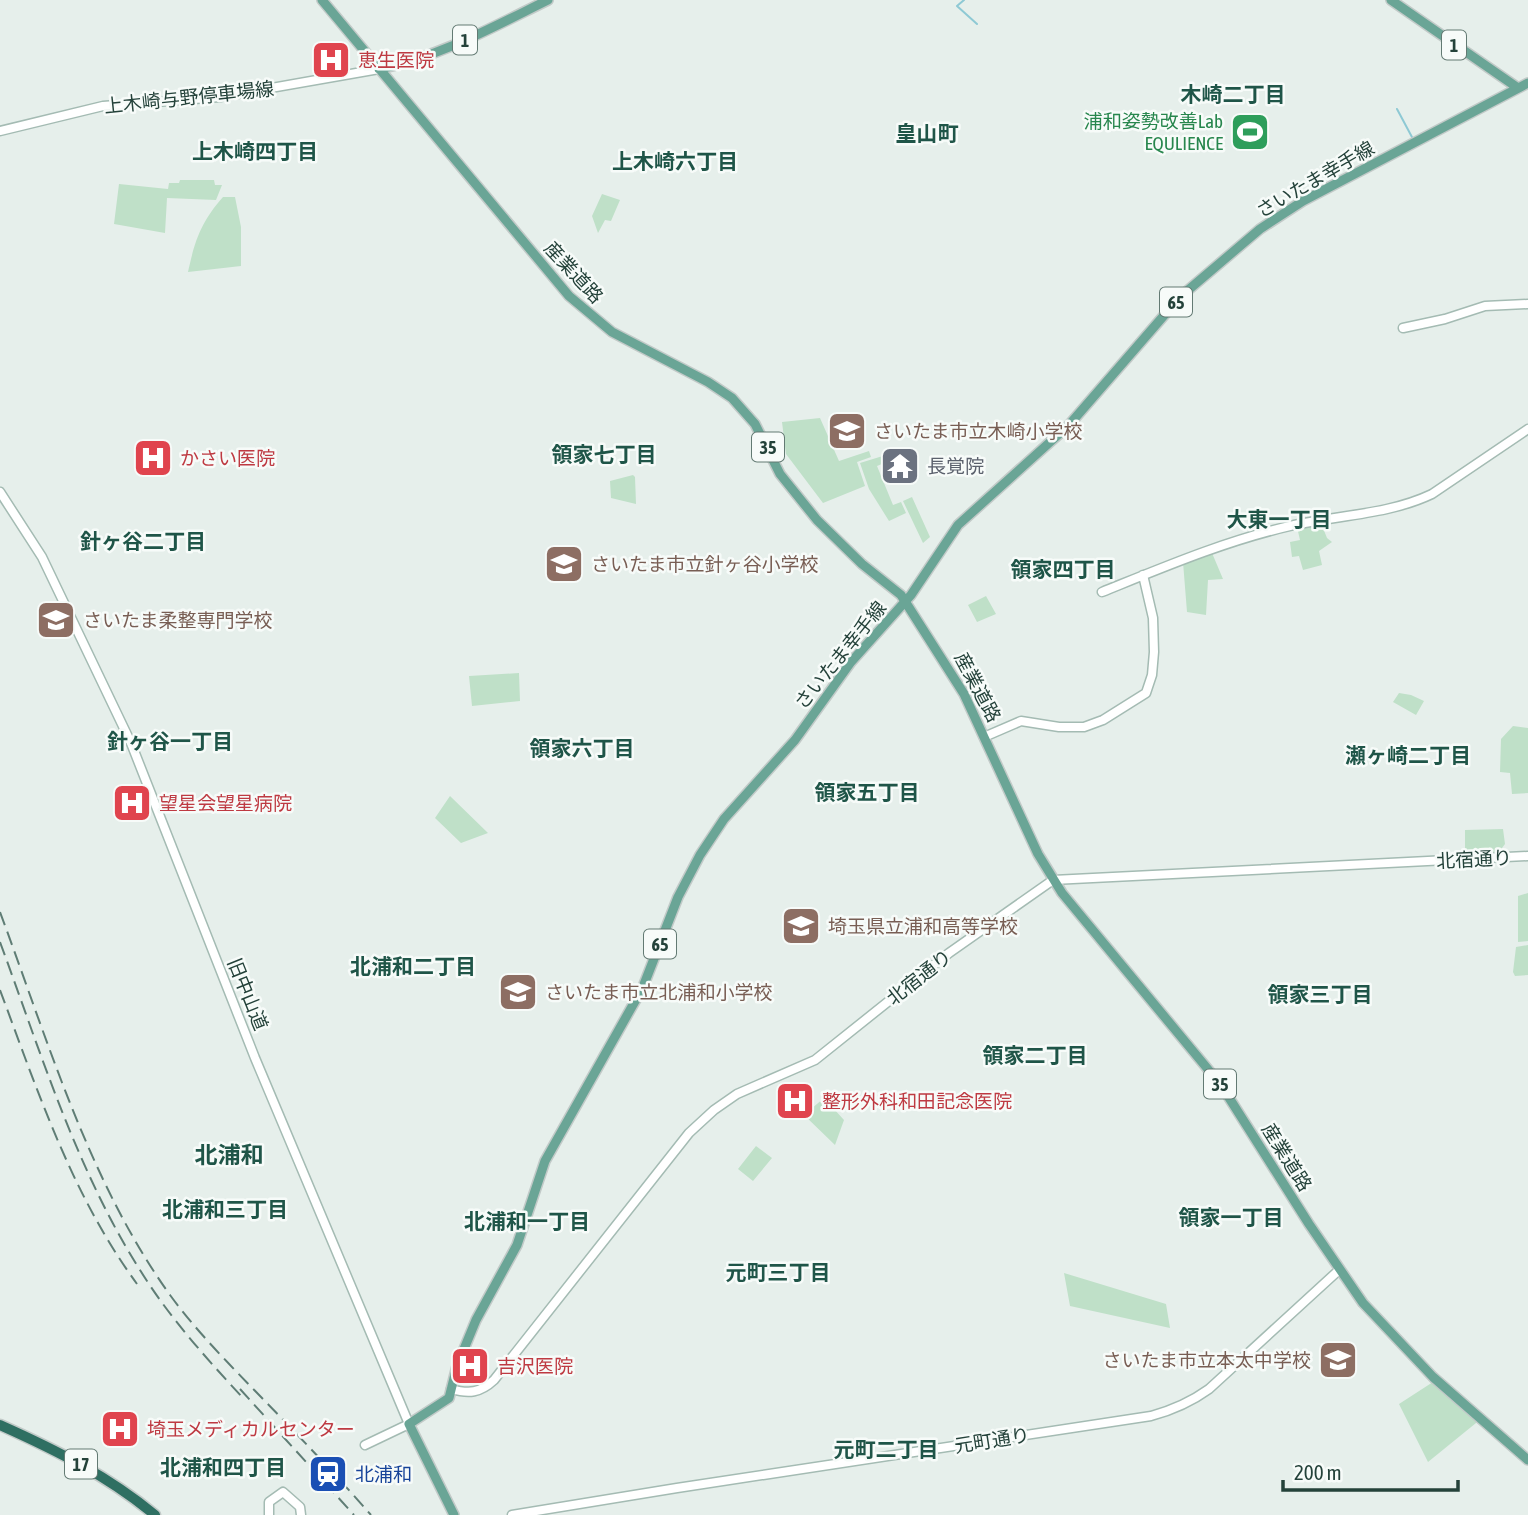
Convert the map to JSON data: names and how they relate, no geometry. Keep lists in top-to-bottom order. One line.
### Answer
{"streets":{"highway":["17"],"main road":["1","さいたま幸手線","産業道路","65","35","旧中山道"],"street":["上木崎与野停車場線","北宿通り","元町通り"]},"crossings":[["1","上木崎与野停車場線"],["1","さいたま幸手線"],["1","産業道路"],["上木崎与野停車場線","産業道路"],["さいたま幸手線","産業道路"],["さいたま幸手線","北宿通り"],["さいたま幸手線","旧中山道"],["産業道路","北宿通り"],["産業道路","元町通り"]],"districts":["木崎二丁目","皇山町","上木崎四丁目","上木崎六丁目","領家七丁目","大東一丁目","針ヶ谷二丁目","領家四丁目","針ヶ谷一丁目","領家六丁目","瀬ヶ崎二丁目","領家五丁目","北浦和二丁目","領家三丁目","領家二丁目","北浦和","北浦和三丁目","領家一丁目","北浦和一丁目","元町三丁目","元町二丁目","北浦和四丁目"],"places":{"hospital":["恵生医院","かさい医院","望星会望星病院","整形外科和田記念医院","吉沢医院","埼玉メディカルセンター"],"sports":["浦和姿勢改善Lab EQULIENCE"],"school or university":["さいたま市立木崎小学校","さいたま市立針ヶ谷小学校","さいたま柔整専門学校","埼玉県立浦和高等学校","さいたま市立北浦和小学校","さいたま市立本太中学校"],"temple":["長覚院"],"station":["北浦和"]},"scale_bar":"200 m"}
